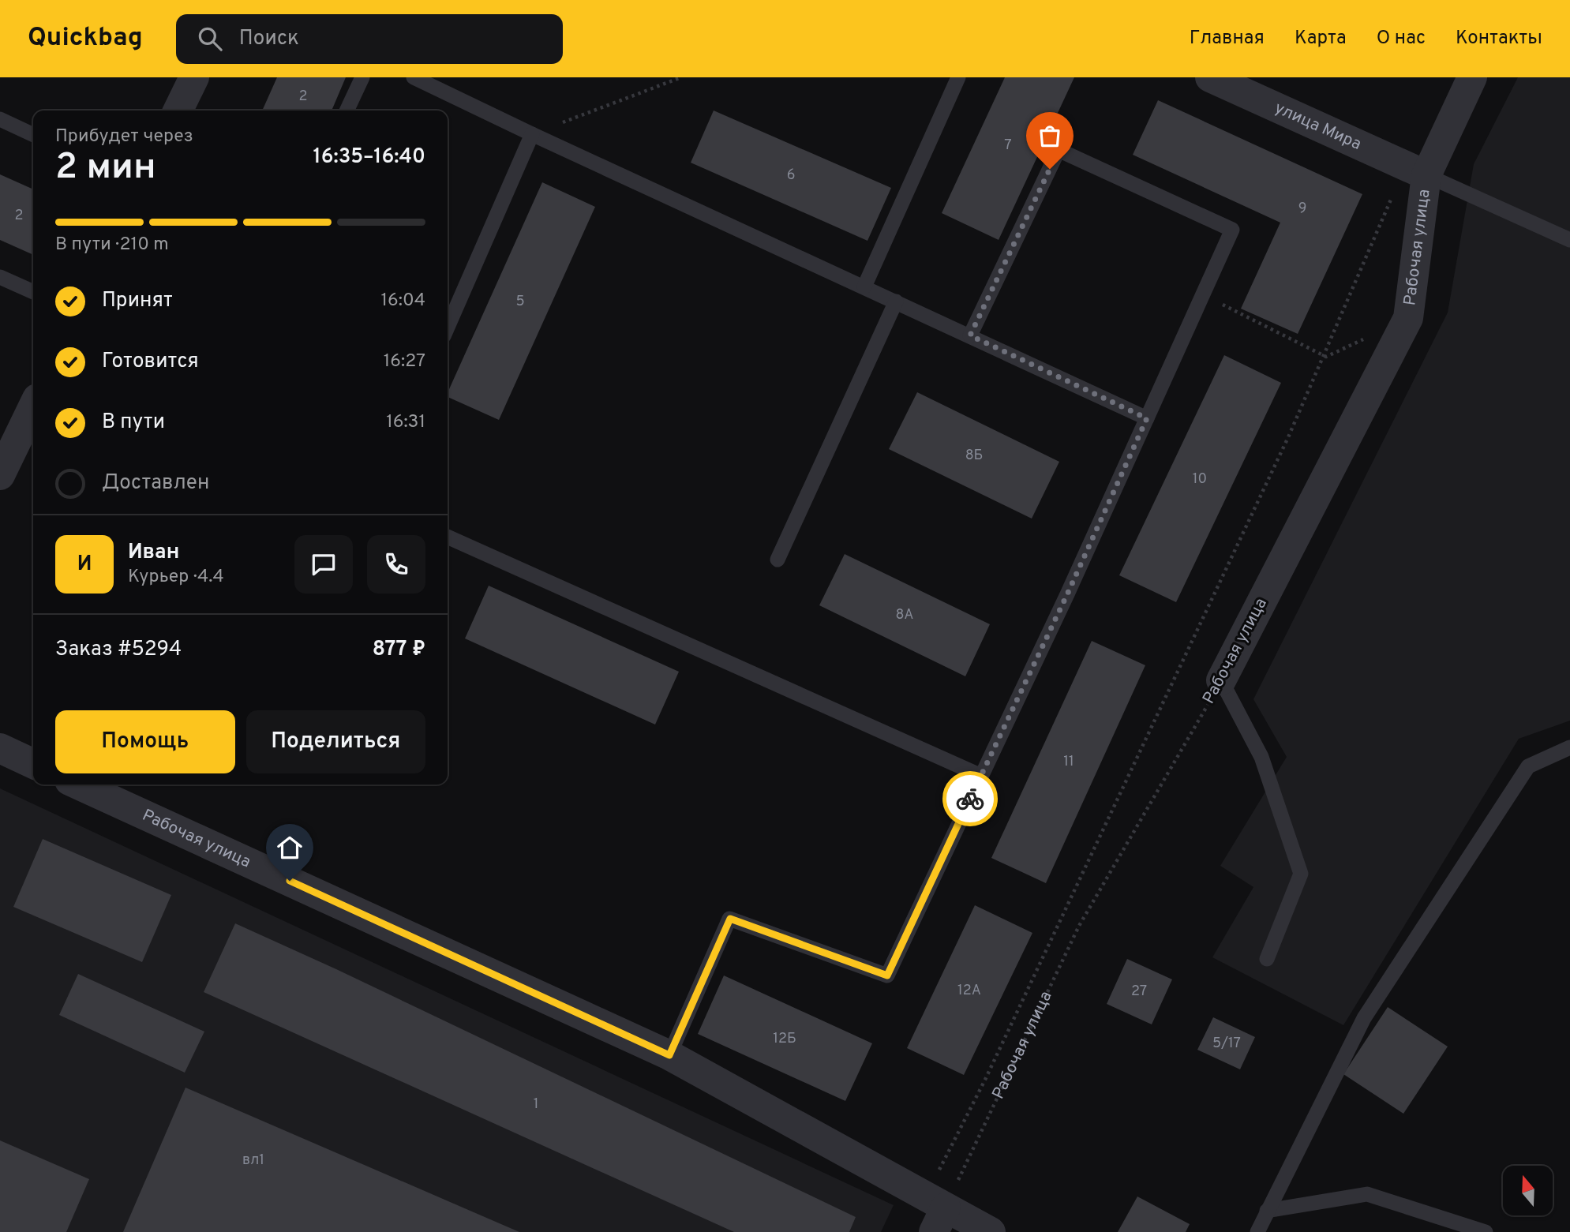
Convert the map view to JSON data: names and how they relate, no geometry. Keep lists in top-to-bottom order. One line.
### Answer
{"streets":{"street":["улица Мира","Рабочая улица"]},"crossings":[["улица Мира","Рабочая улица"]],"house_numbers":["2","7","6","9","2","5","8Б","10","8А","11","12А","27","12Б","5/17","1","вл1"],"north":"top","page":{"header":"Quickbag","search":"Поиск","nav":["Главная","Карта","О нас","Контакты"],"heading":["2 мин","Прибудет через","16:35–16:40"],"panel":["Иван","Курьер · 4.4","Заказ #5294","877 ₽"],"bar":"В пути · 210 m","list":[["Принят","16:04"],["Готовится","16:27"],["В пути","16:31"],"Доставлен"],"round":"И","buttons":["Помощь","Поделиться"]}}
